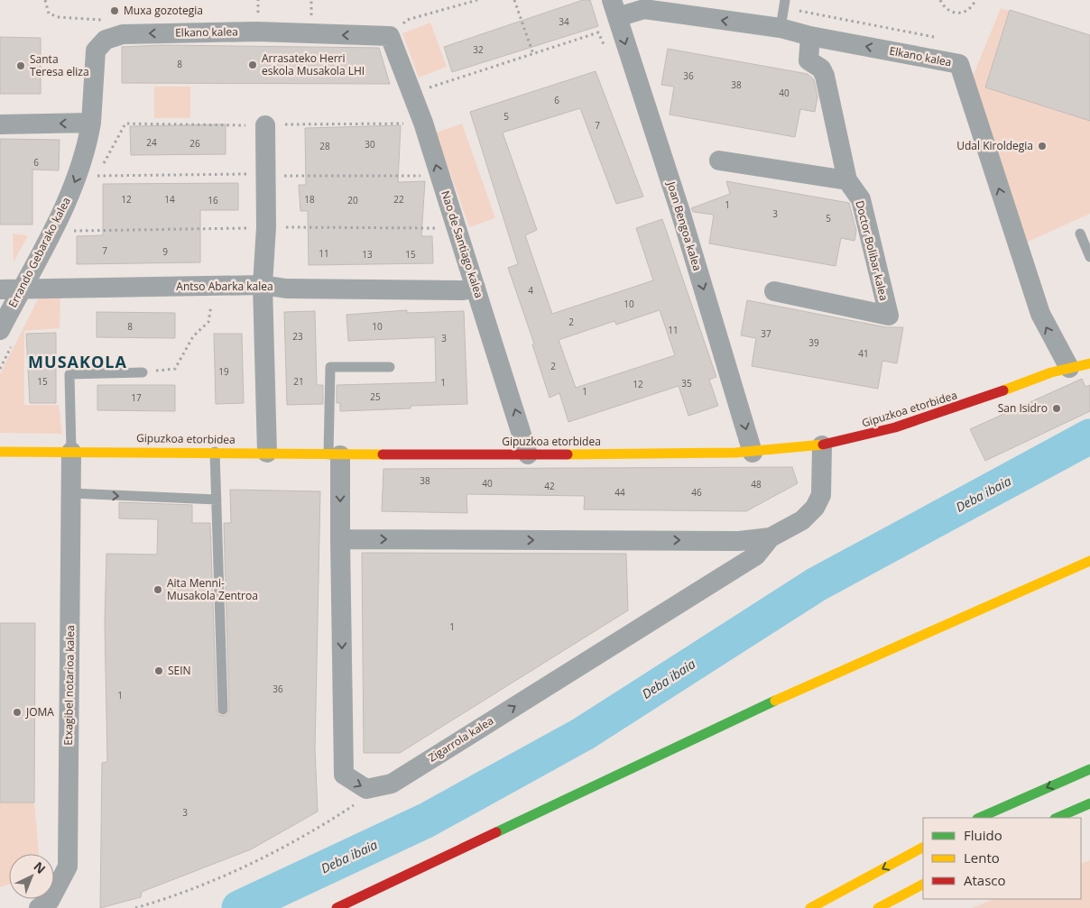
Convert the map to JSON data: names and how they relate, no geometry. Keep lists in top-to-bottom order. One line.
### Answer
{"streets":{"main road":["Gipuzkoa etorbidea"],"street":["Elkano kalea","Joan Bengoa kalea","Nao de Santiago kalea","Doctor Bolibar kalea","Errando Gebarako kalea","Antso Abarka kalea","Etxagibel notarioa kalea","Zigarrola kalea"]},"crossings":[["Elkano kalea","Joan Bengoa kalea"],["Elkano kalea","Nao de Santiago kalea"],["Elkano kalea","Doctor Bolibar kalea"],["Elkano kalea","Errando Gebarako kalea"],["Elkano kalea","Gipuzkoa etorbidea"],["Joan Bengoa kalea","Gipuzkoa etorbidea"],["Nao de Santiago kalea","Antso Abarka kalea"],["Nao de Santiago kalea","Gipuzkoa etorbidea"],["Errando Gebarako kalea","Antso Abarka kalea"],["Gipuzkoa etorbidea","Etxagibel notarioa kalea"],["Gipuzkoa etorbidea","Zigarrola kalea"]],"one_way":["Joan Bengoa kalea","Errando Gebarako kalea"],"districts":["MUSAKOLA"],"water":["Deba ibaia"],"places":["Muxa gozotegia","Arrasateko Herri eskola Musakola LHI","Santa Teresa eliza","Udal Kiroldegia","San Isidro","Aita Menni- Musakola Zentroa","SEIN","JOMA"],"house_numbers":["34","32","8","36","38","40","6","5","7","24","26","30","28","6","12","14","18","22","16","20","1","3","5","7","9","11","13","15","4","10","2","8","10","11","37","23","3","39","41","2","19","15","21","1","35","12","1","25","17","38","40","48","42","44","46","1","36","1","3"],"legend":["Fluido","Lento","Atasco"],"north":"top right"}
